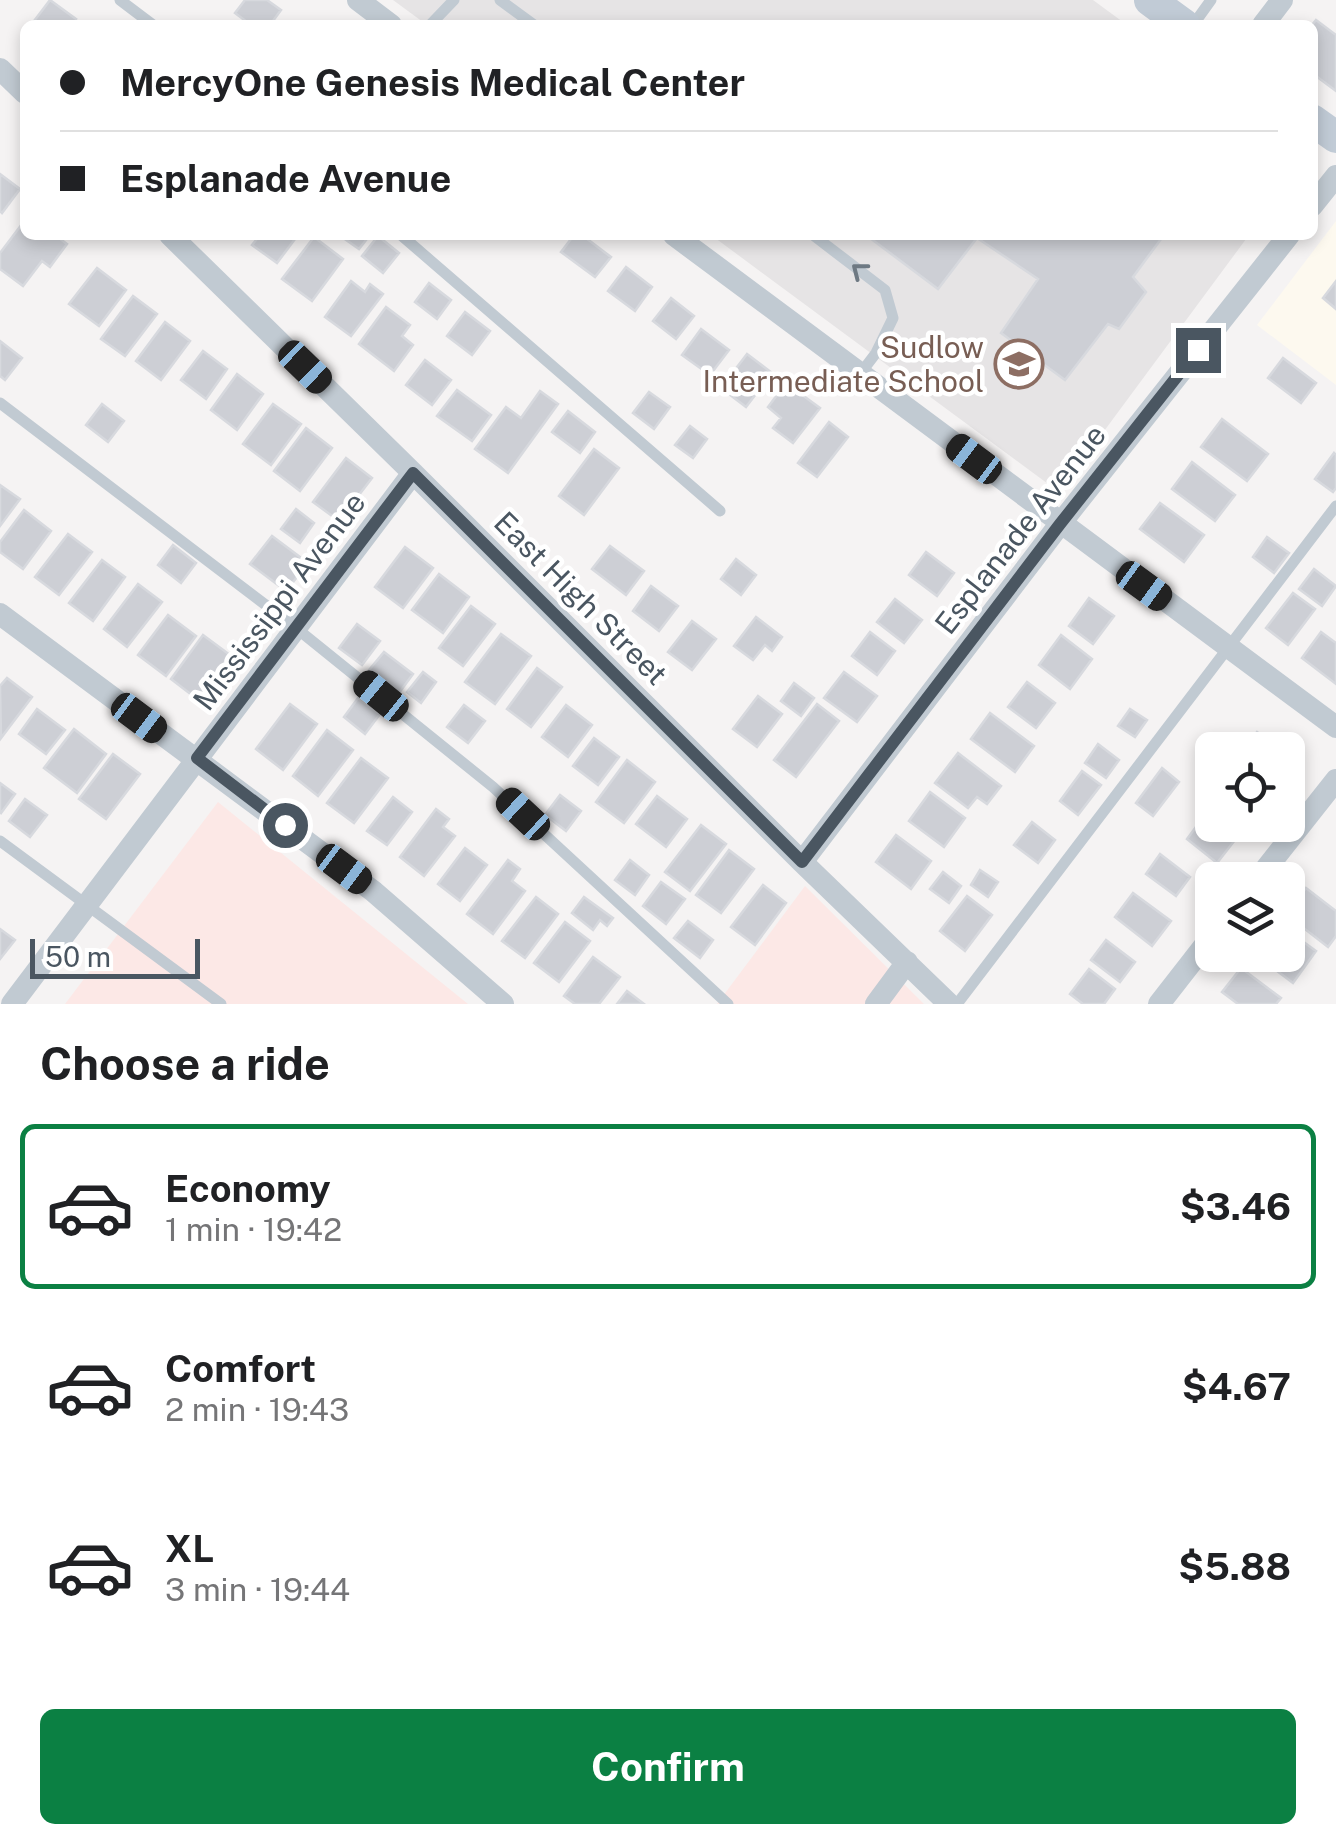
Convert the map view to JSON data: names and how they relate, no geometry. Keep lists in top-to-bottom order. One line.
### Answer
{"streets":{"street":["Esplanade Avenue","East High Street","Mississippi Avenue"]},"crossings":[["Esplanade Avenue","East High Street"],["East High Street","Mississippi Avenue"]],"places":{"school or university":["Sudlow Intermediate School"]},"scale_bar":"50 m","page":{"banner":["MercyOne Genesis Medical Center","Esplanade Avenue"],"scale":"50 m","heading":"Choose a ride","list":[{"name":"Economy","note":"1 min · 19:42","value":"$3.46"},{"name":"Comfort","note":"2 min · 19:43","value":"$4.67"},{"name":"XL","note":"3 min · 19:44","value":"$5.88"}],"buttons":"Confirm"}}
